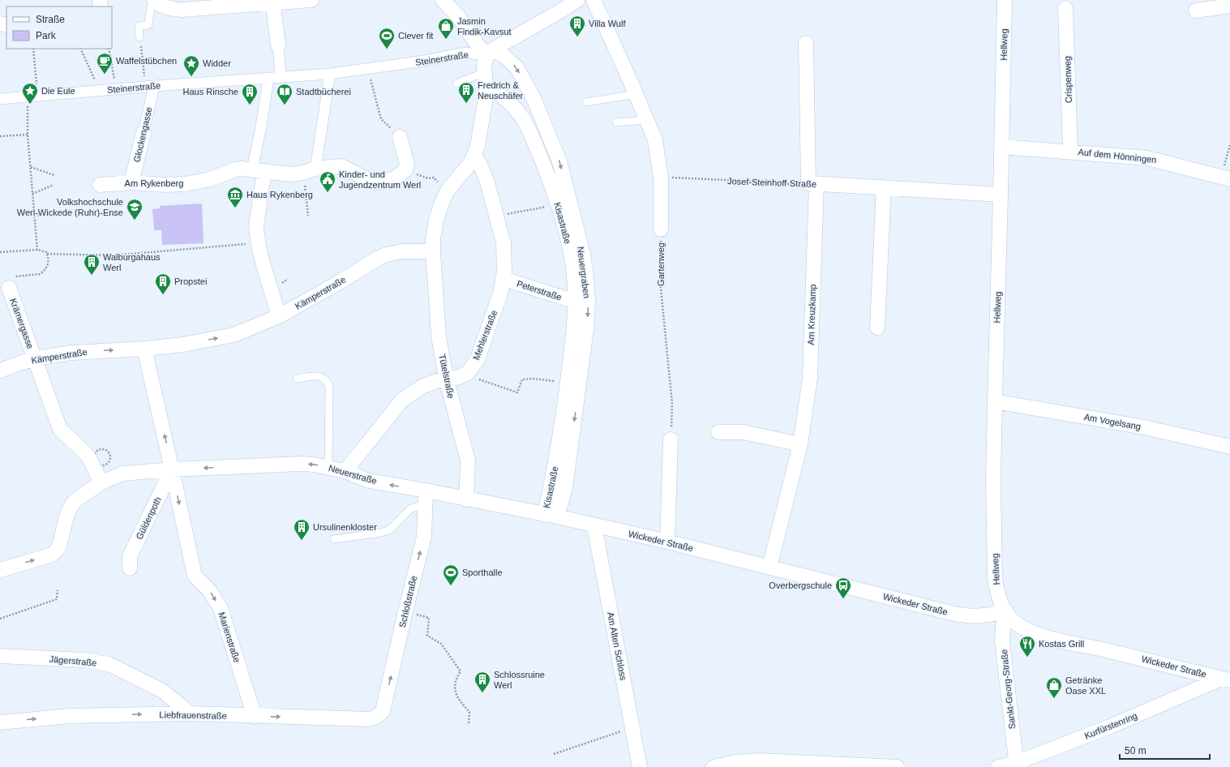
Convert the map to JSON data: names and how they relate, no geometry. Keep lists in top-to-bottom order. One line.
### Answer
{"streets":{"street":["Hellweg","Steinerstraße","Crispenweg","Glockengasse","Auf dem Hönningen","Josef-Steinhoff-Straße","Am Rykenberg","Kisastraße","Gartenweg","Neuergraben","Peterstraße","Kämperstraße","Am Kreuzkamp","Krämergasse","Mehlerstraße","Tütelstraße","Am Vogelsang","Neuerstraße","Güldenpoth","Wickeder Straße","Schloßstraße","Marienstraße","Am Alten Schloss","Jägerstraße","Sankt-Georg-Straße","Liebfrauenstraße","Kurfürstenring"]},"crossings":[["Hellweg","Auf dem Hönningen"],["Hellweg","Josef-Steinhoff-Straße"],["Hellweg","Am Vogelsang"],["Hellweg","Wickeder Straße"],["Hellweg","Sankt-Georg-Straße"],["Steinerstraße","Glockengasse"],["Steinerstraße","Neuergraben"],["Crispenweg","Auf dem Hönningen"],["Glockengasse","Am Rykenberg"],["Josef-Steinhoff-Straße","Gartenweg"],["Josef-Steinhoff-Straße","Am Kreuzkamp"],["Kisastraße","Neuergraben"],["Kisastraße","Peterstraße"],["Kisastraße","Neuerstraße"],["Neuergraben","Neuerstraße"],["Peterstraße","Mehlerstraße"],["Kämperstraße","Krämergasse"],["Kämperstraße","Tütelstraße"],["Am Kreuzkamp","Wickeder Straße"],["Krämergasse","Neuerstraße"],["Tütelstraße","Neuerstraße"],["Neuerstraße","Güldenpoth"],["Neuerstraße","Wickeder Straße"],["Neuerstraße","Schloßstraße"],["Neuerstraße","Marienstraße"],["Neuerstraße","Am Alten Schloss"],["Güldenpoth","Marienstraße"],["Wickeder Straße","Am Alten Schloss"],["Wickeder Straße","Sankt-Georg-Straße"],["Wickeder Straße","Kurfürstenring"],["Schloßstraße","Liebfrauenstraße"],["Marienstraße","Liebfrauenstraße"],["Jägerstraße","Liebfrauenstraße"],["Sankt-Georg-Straße","Kurfürstenring"]],"one_way":["Kämperstraße","Schloßstraße","Marienstraße","Liebfrauenstraße"],"places":{"building":["Villa Wulf","Fredrich & Neuschäfer","Haus Rinsche","Walburgahaus Werl","Propstei","Ursulinenkloster","Schlossruine Werl"],"shop":["Jasmin Findik-Kavsut","Getränke Oase XXL"],"sports":["Clever fit","Sporthalle"],"cafe":["Waffelstübchen"],"place":["Widder","Die Eule"],"library":["Stadtbücherei"],"public building":["Kinder- und Jugendzentrum Werl"],"museum":["Haus Rykenberg"],"school or university":["Volkshochschule Werl-Wickede (Ruhr)-Ense"],"bus stop":["Overbergschule"],"restaurant":["Kostas Grill"]},"legend":["Straße","Park"],"scale_bar":"50 m"}
